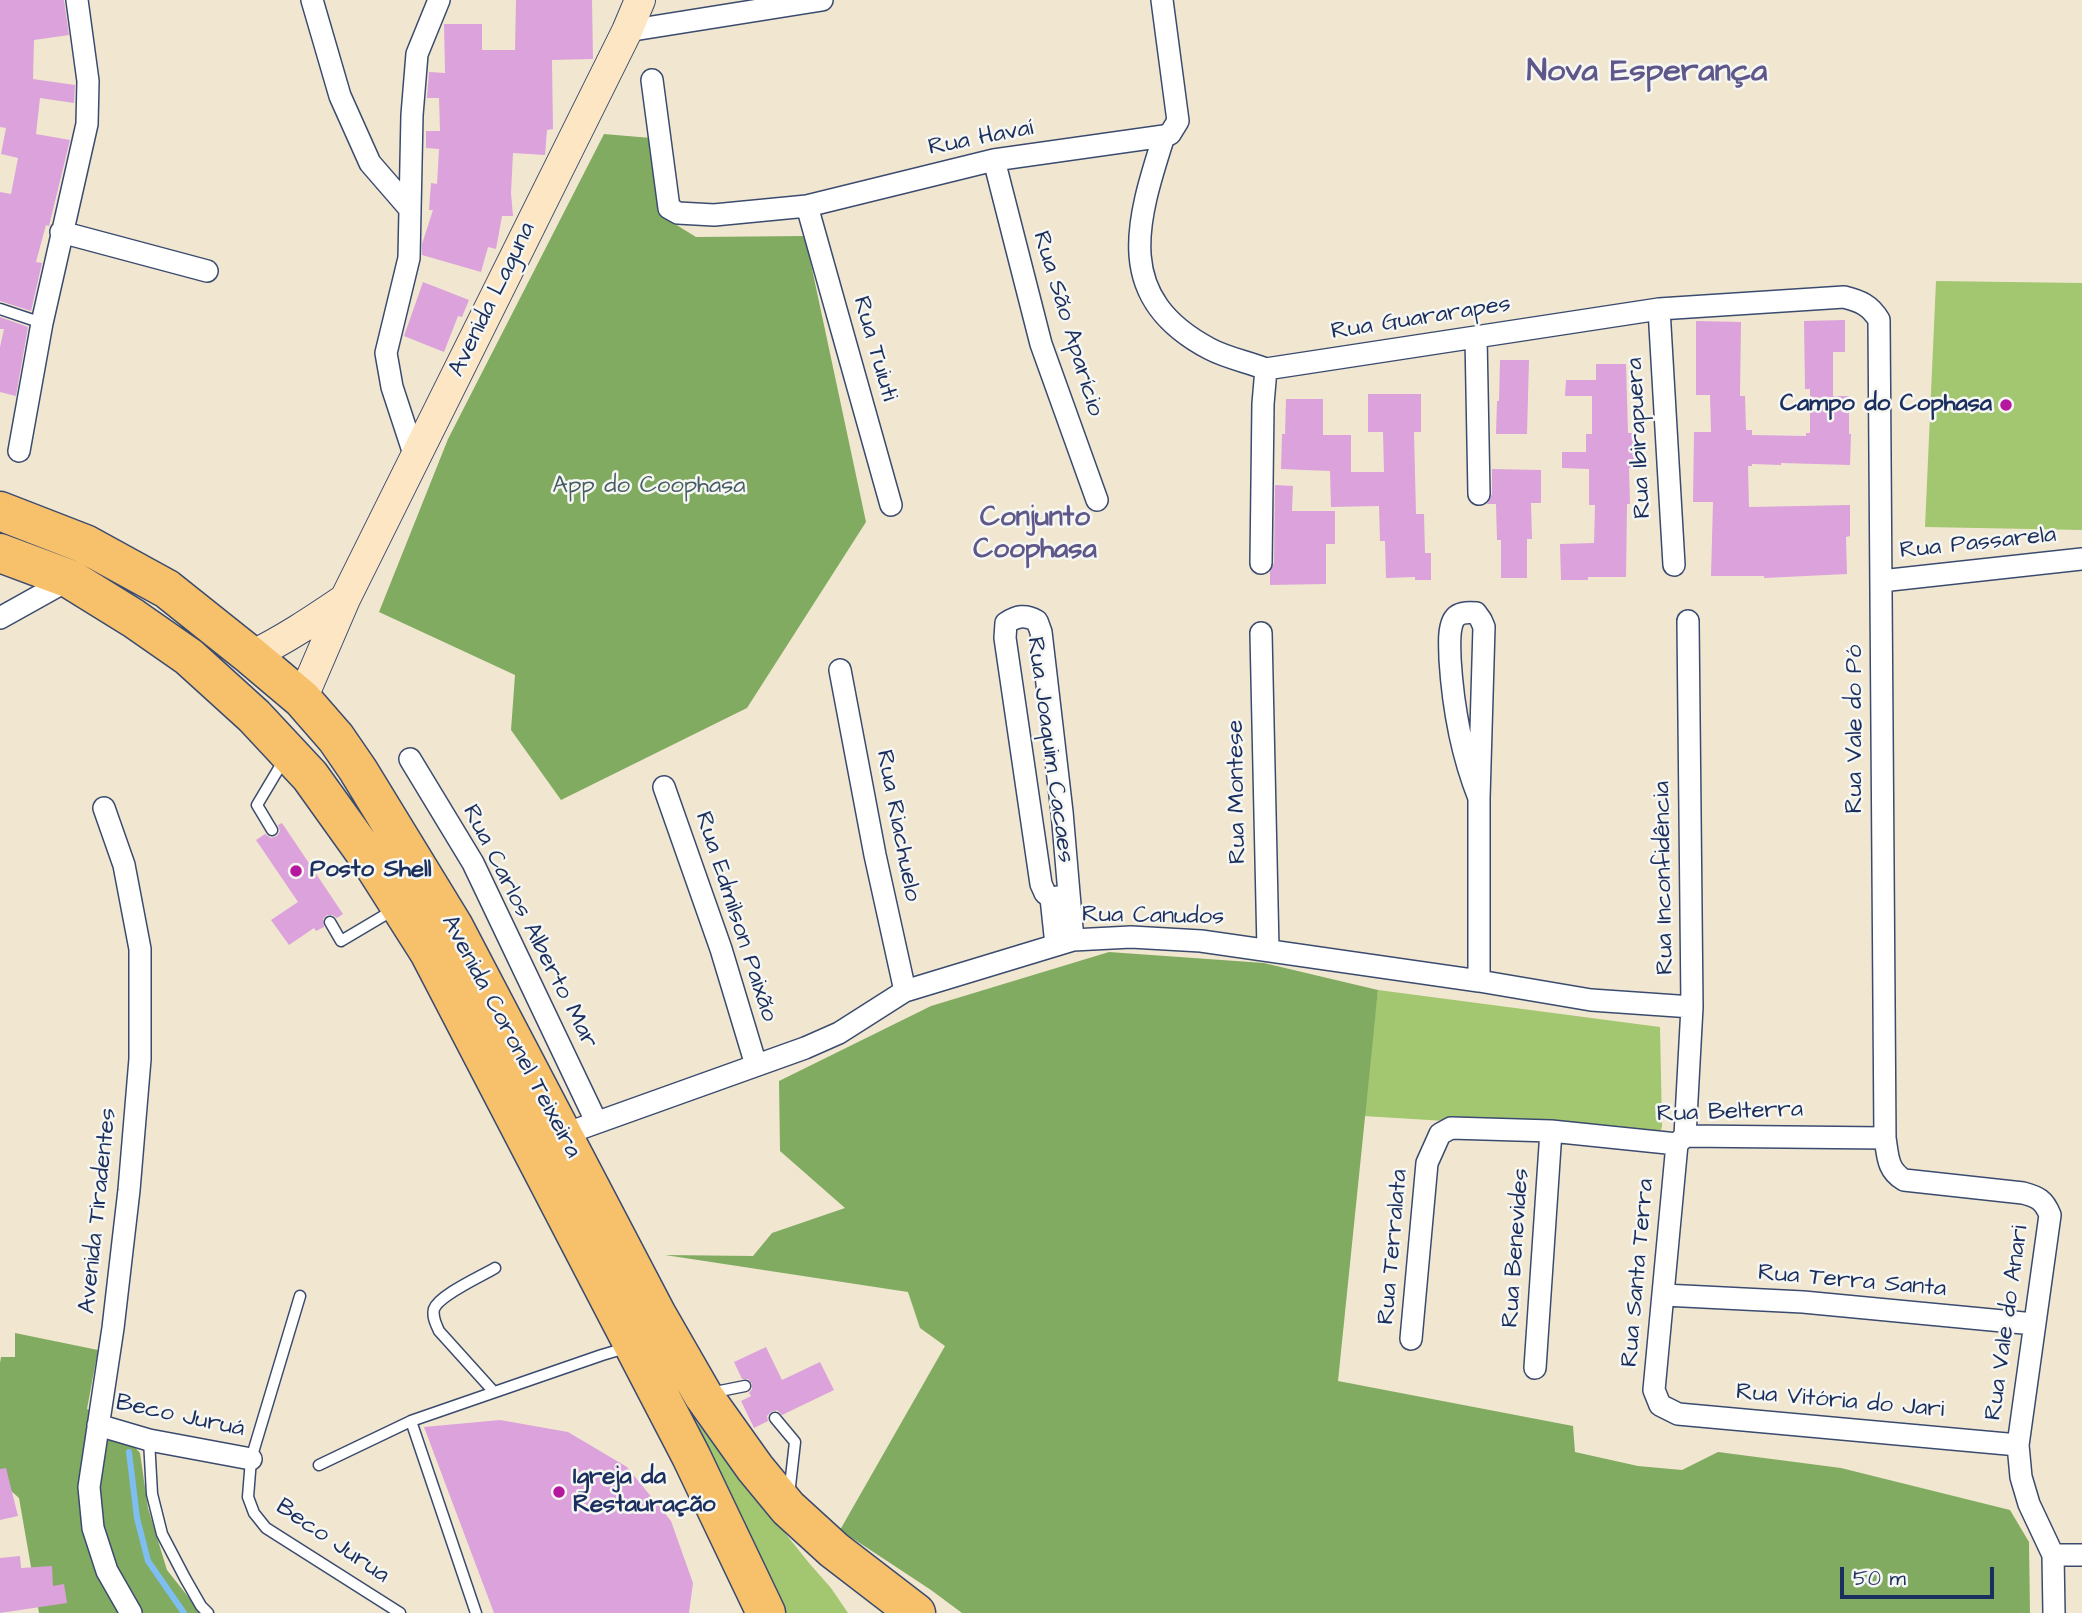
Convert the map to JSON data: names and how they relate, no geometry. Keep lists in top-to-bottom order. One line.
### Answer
{"streets":{"highway":["Avenida Coronel Teixeira"],"main road":["Avenida Laguna"],"street":["Rua Havaí","Rua Guararapes","Rua São Aparício","Rua Tuiuti","Rua Ibirapuera","Rua Passarela","Rua Vale do Pó","Rua Joaquim Cacaes","Rua Montese","Rua Riachuelo","Rua Inconfidência","Rua Edmilson Paixão","Rua Canudos","Rua Carlos Alberto Mar","Rua Belterra","Avenida Tiradentes","Rua Terralata","Rua Benevides","Rua Santa Terra","Rua Terra Santa","Rua Vale do Anari","Rua Vitória do Jari","Beco Juruá"],"lane":["Beco Jurua"]},"crossings":[["Rua Havaí","Rua Guararapes"],["Rua Havaí","Rua São Aparício"],["Rua Havaí","Rua Tuiuti"],["Avenida Laguna","Avenida Coronel Teixeira"],["Rua Guararapes","Rua Ibirapuera"],["Rua Guararapes","Rua Vale do Pó"],["Rua Passarela","Rua Vale do Pó"],["Rua Vale do Pó","Rua Belterra"],["Rua Vale do Pó","Rua Vale do Anari"],["Rua Joaquim Cacaes","Rua Canudos"],["Rua Montese","Rua Canudos"],["Rua Riachuelo","Rua Canudos"],["Rua Inconfidência","Rua Canudos"],["Rua Inconfidência","Rua Belterra"],["Rua Inconfidência","Rua Santa Terra"],["Rua Edmilson Paixão","Rua Canudos"],["Rua Canudos","Rua Carlos Alberto Mar"],["Rua Canudos","Avenida Coronel Teixeira"],["Rua Belterra","Rua Terralata"],["Rua Belterra","Rua Benevides"],["Rua Belterra","Rua Santa Terra"],["Rua Belterra","Rua Vale do Anari"],["Avenida Tiradentes","Beco Juruá"],["Rua Santa Terra","Rua Terra Santa"],["Rua Santa Terra","Rua Vitória do Jari"],["Rua Terra Santa","Rua Vale do Anari"],["Rua Vale do Anari","Rua Vitória do Jari"],["Beco Juruá","Beco Jurua"]],"districts":["Nova Esperança","Conjunto Coophasa"],"parks":["App do Coophasa"],"places":["Campo do Cophasa","Posto Shell","Igreja da Restauração"],"scale_bar":"50 m"}
